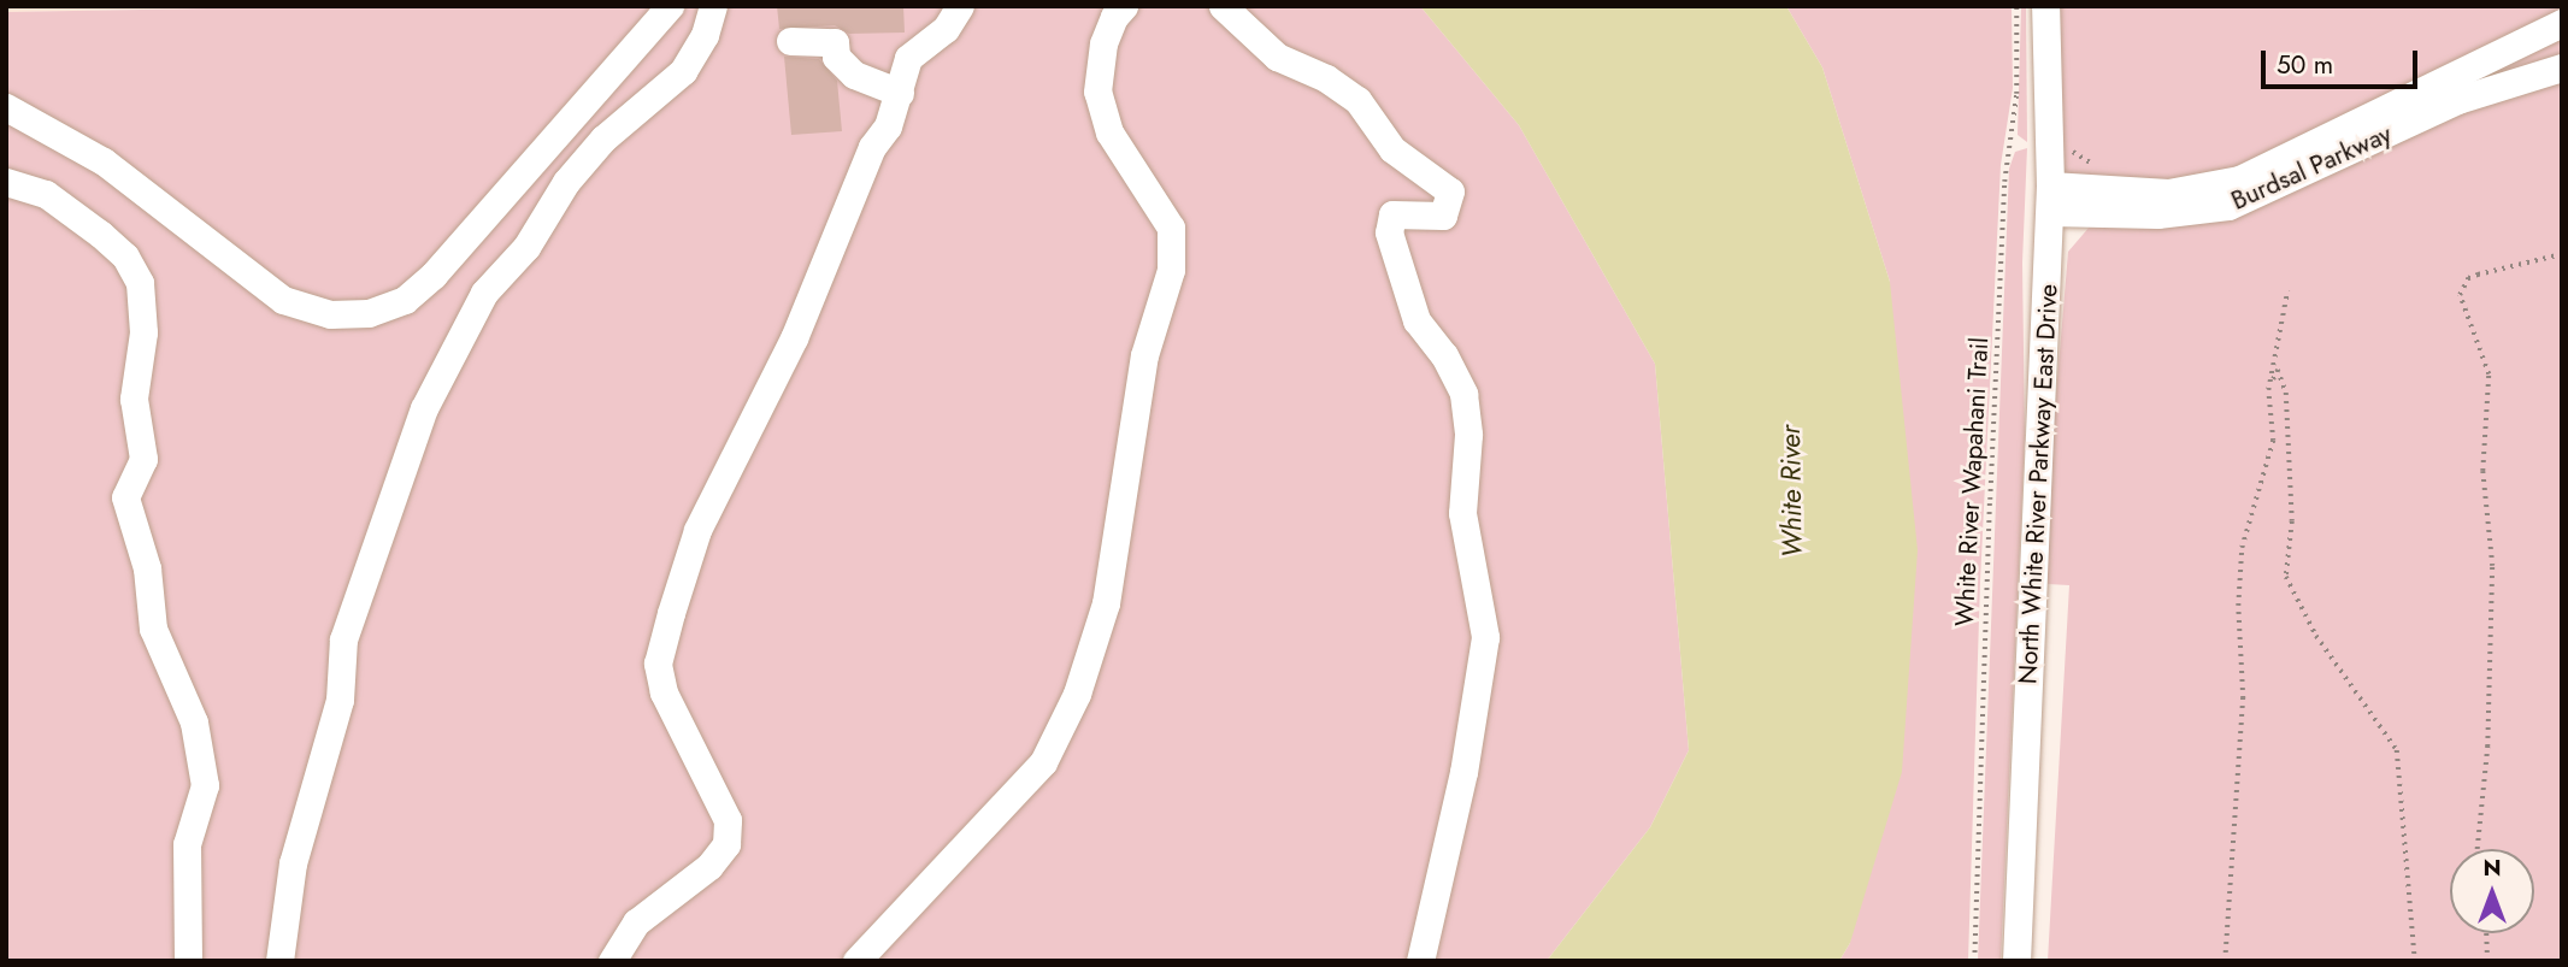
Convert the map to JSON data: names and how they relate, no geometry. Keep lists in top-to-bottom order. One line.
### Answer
{"streets":{"street":["Burdsal Parkway","North White River Parkway East Drive"],"path":["White River Wapahani Trail"]},"crossings":[["Burdsal Parkway","North White River Parkway East Drive"]],"water":["White River"],"scale_bar":"50 m","north":"top"}
